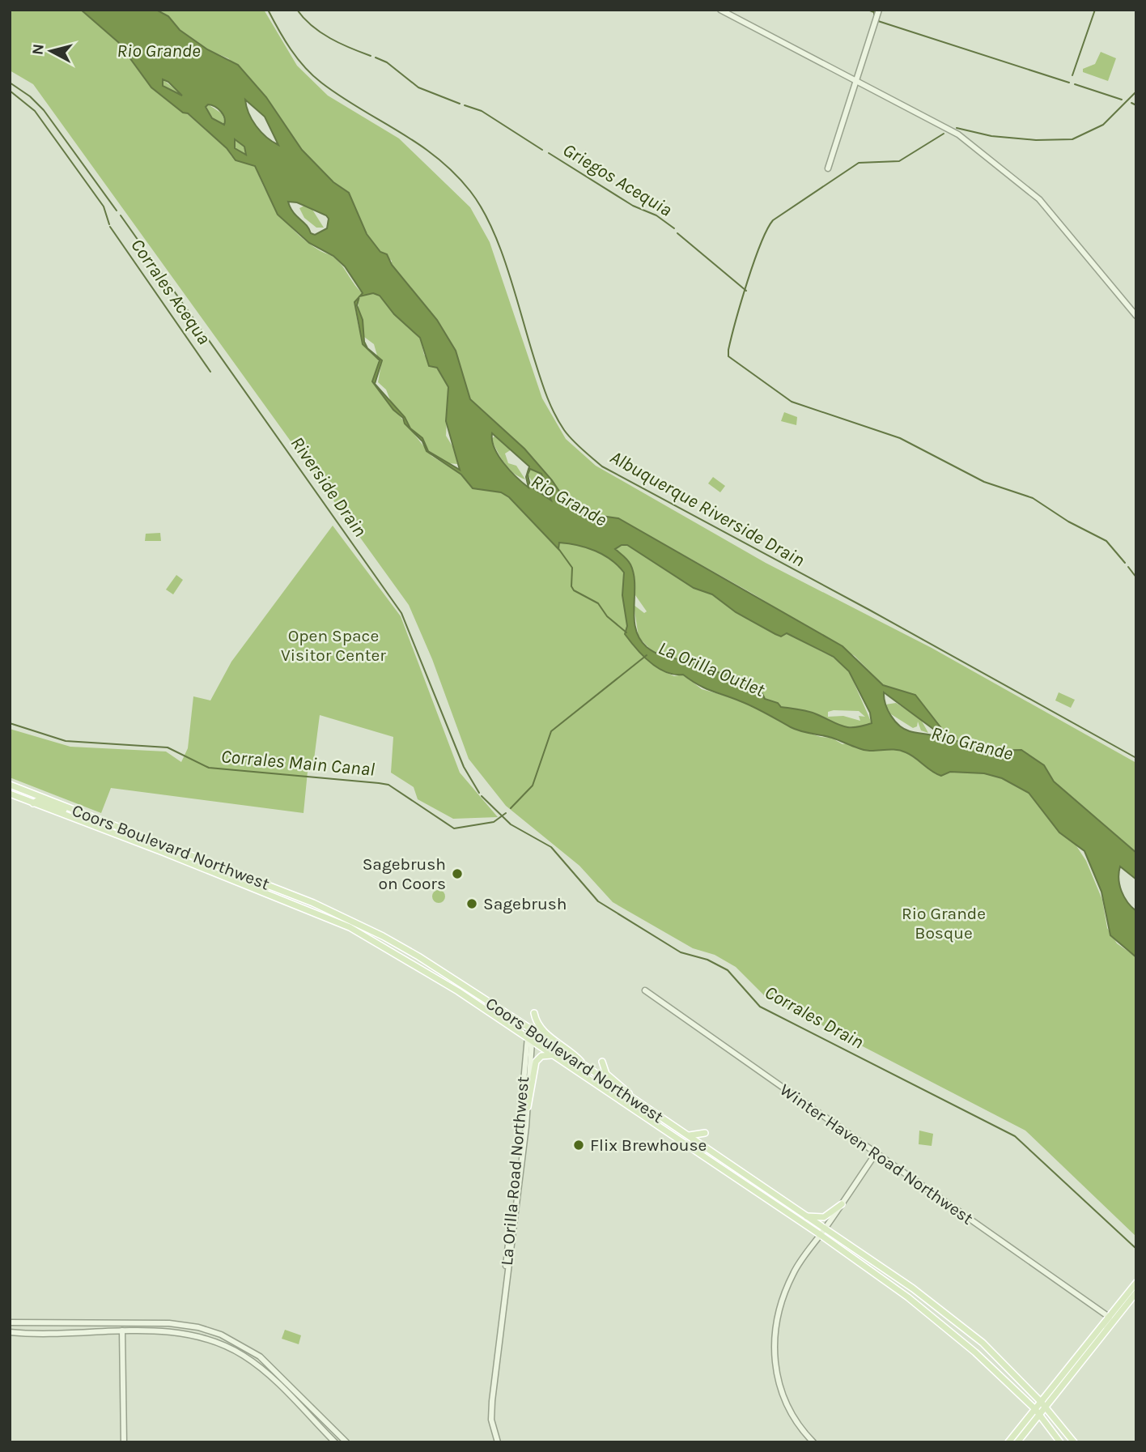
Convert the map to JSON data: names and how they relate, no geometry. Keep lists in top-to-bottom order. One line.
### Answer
{"streets":{"main road":["Coors Boulevard Northwest"],"street":["Winter Haven Road Northwest","La Orilla Road Northwest"]},"crossings":[["Coors Boulevard Northwest","La Orilla Road Northwest"]],"water":["Rio Grande","Griegos Acequia","Corrales Acequa","Riverside Drain","Albuquerque Riverside Drain","La Orilla Outlet","Corrales Main Canal","Corrales Drain"],"parks":["Open Space Visitor Center","Rio Grande Bosque"],"places":["Sagebrush on Coors","Sagebrush","Flix Brewhouse"],"north":"left"}
